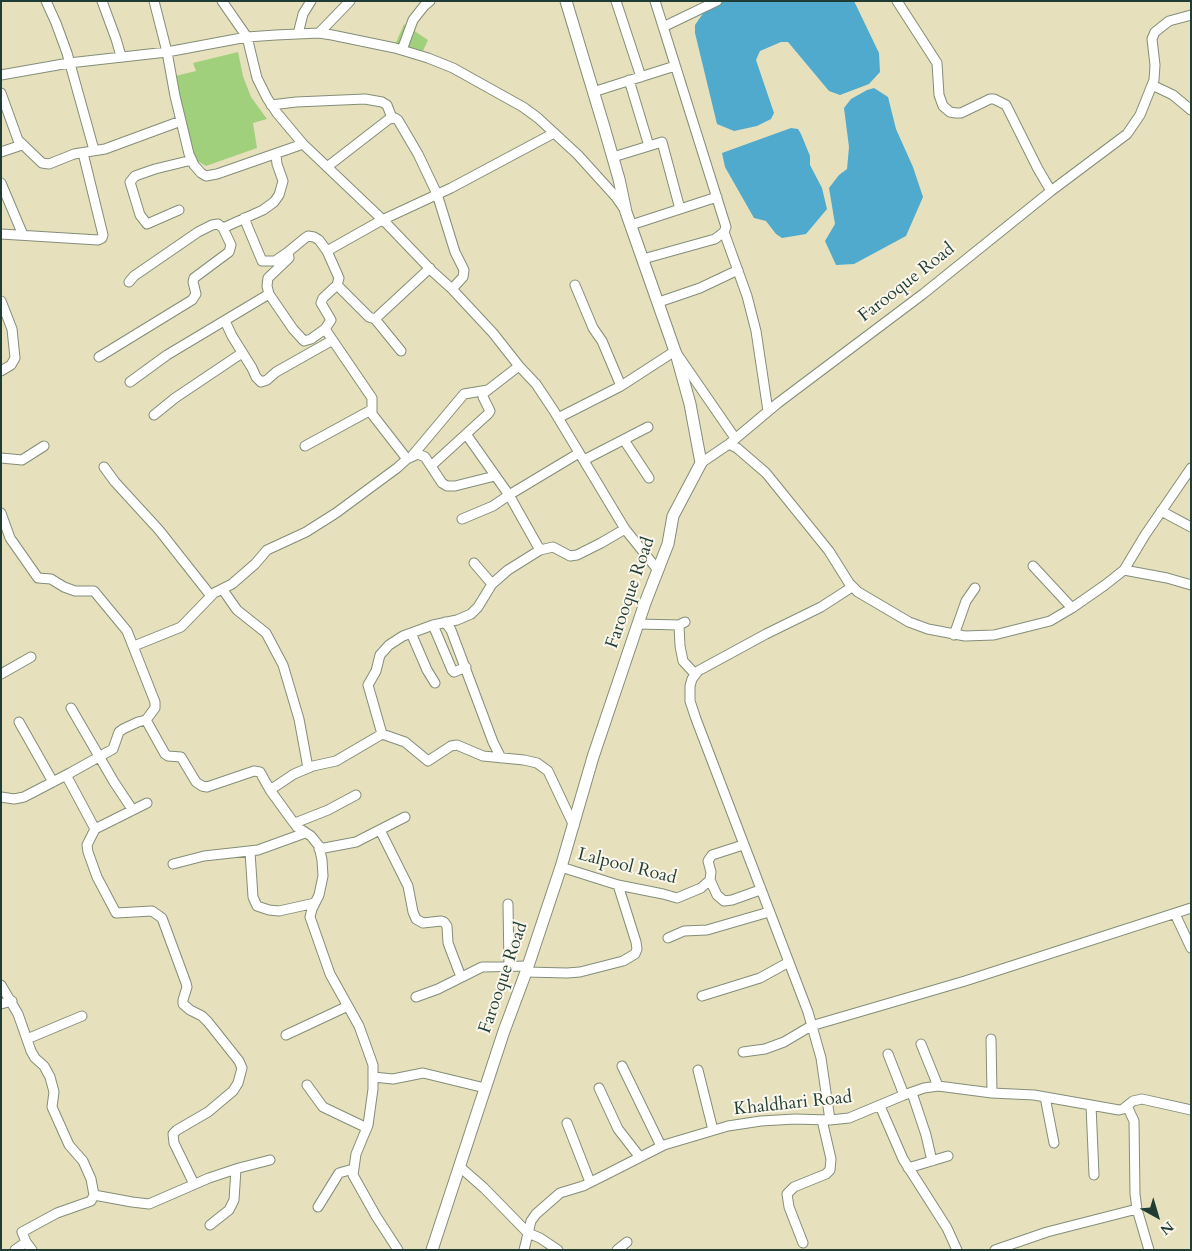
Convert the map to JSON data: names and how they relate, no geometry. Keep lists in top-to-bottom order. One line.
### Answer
{"streets":{"main road":["Farooque Road"],"street":["Lalpool Road","Khaldhari Road"]},"crossings":[["Farooque Road","Lalpool Road"]],"north":"bottom right"}
